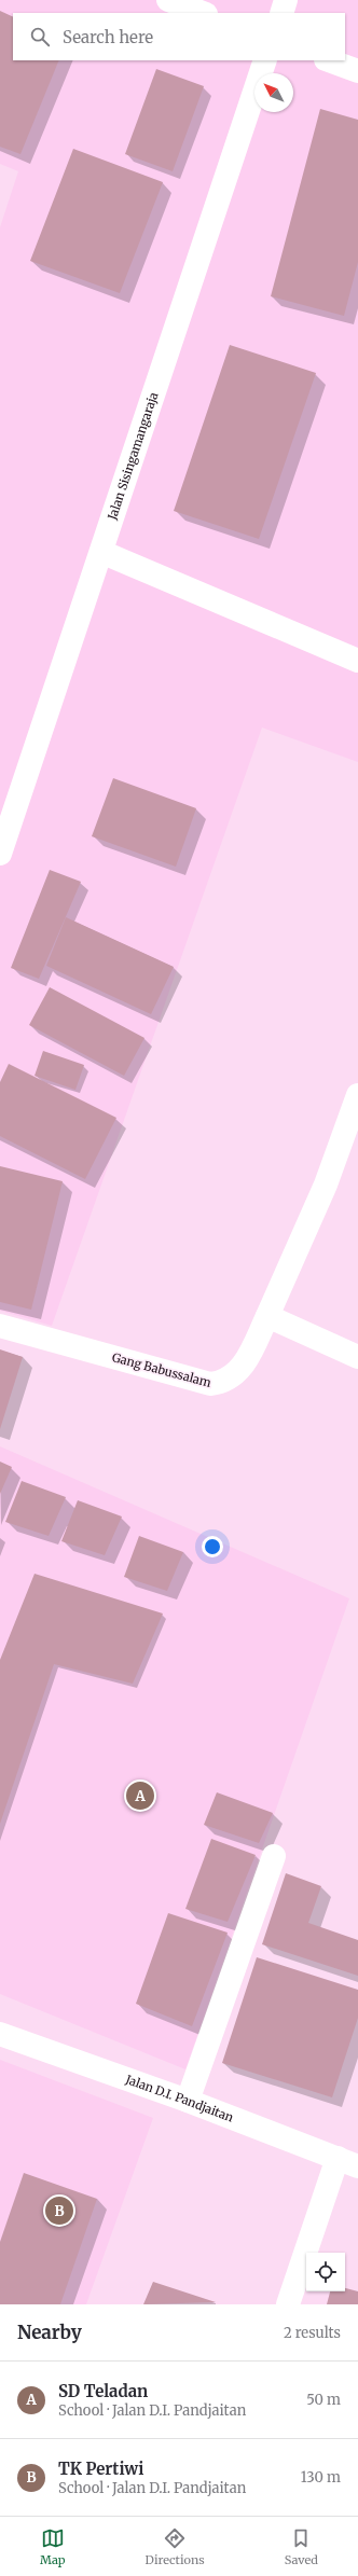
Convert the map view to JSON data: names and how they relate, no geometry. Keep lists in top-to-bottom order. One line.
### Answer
{"streets":{"street":["Jalan Sisingamangaraja","Gang Babussalam","Jalan D.I. Pandjaitan"]},"north":"top left","page":{"search":"Search here","pins":["A","B"],"heading":["Nearby","2 results"],"list":[{"mark":"A","name":"SD Teladan","note":"School · Jalan D.I. Pandjaitan","value":"50 m"},{"mark":"B","name":"TK Pertiwi","note":"School · Jalan D.I. Pandjaitan","value":"130 m"}],"nav":["Map","Directions","Saved"]}}
